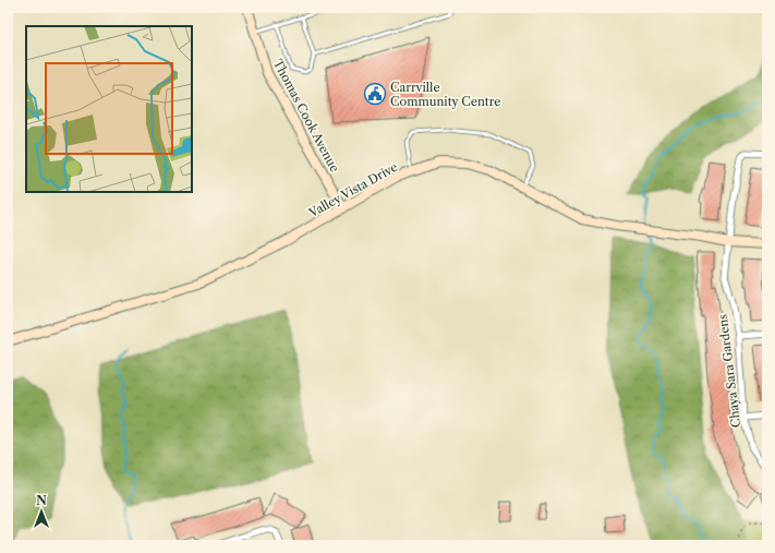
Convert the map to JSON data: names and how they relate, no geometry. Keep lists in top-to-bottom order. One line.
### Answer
{"streets":{"street":["Thomas Cook Avenue","Valley Vista Drive","Chaya Sara Gardens"]},"crossings":[["Thomas Cook Avenue","Valley Vista Drive"],["Valley Vista Drive","Chaya Sara Gardens"]],"places":{"public building":["Carrville Community Centre"]},"north":"top"}
